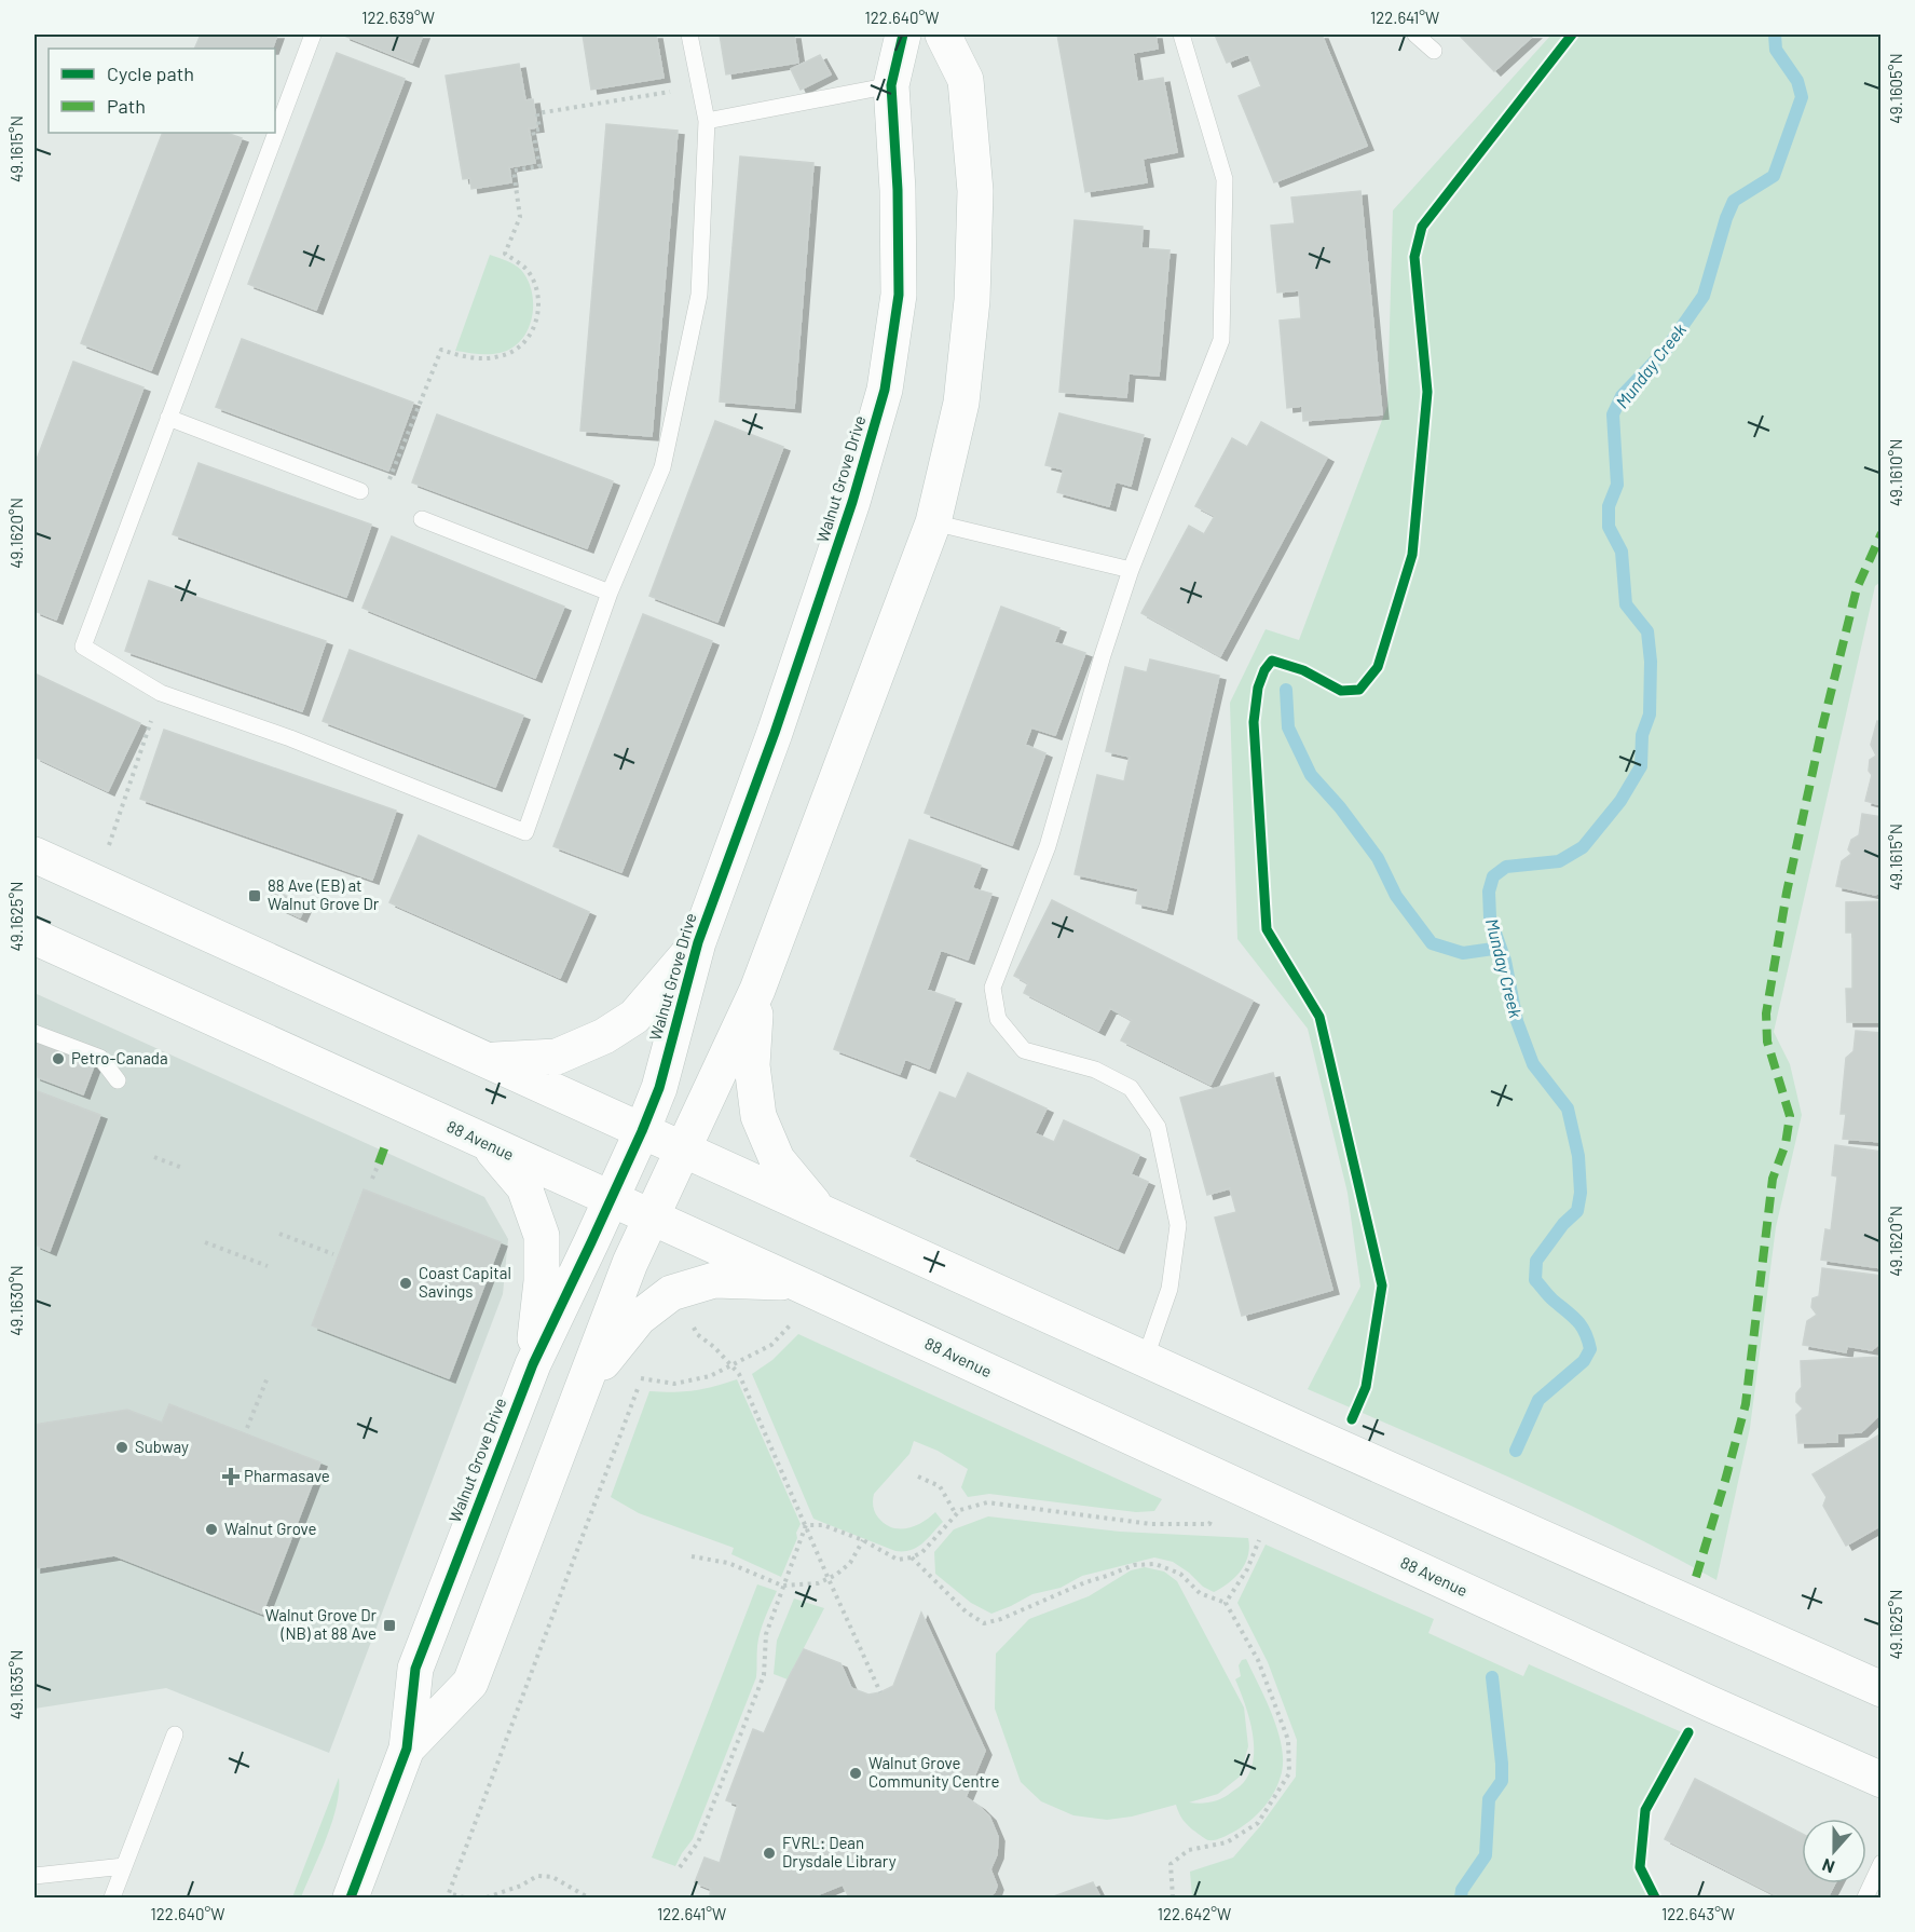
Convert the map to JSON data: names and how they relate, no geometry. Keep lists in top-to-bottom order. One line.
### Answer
{"streets":{"main road":["Walnut Grove Drive","88 Avenue"]},"crossings":[["Walnut Grove Drive","88 Avenue"]],"water":["Munday Creek"],"places":{"transit":["88 Ave (EB) at Walnut Grove Dr","Walnut Grove Dr (NB) at 88 Ave"],"other":["Petro-Canada","Coast Capital Savings","Subway","Walnut Grove","Walnut Grove Community Centre","FVRL: Dean Drysdale Library"],"health":["Pharmasave"]},"legend":["Cycle path","Path"],"north":"bottom","coordinates":["122.639°W","122.640°W","122.641°W","49.1605°N","49.1615°N","49.1610°N","49.1620°N","49.1625°N","49.1630°N","49.1635°N","122.642°W","122.643°W"]}
